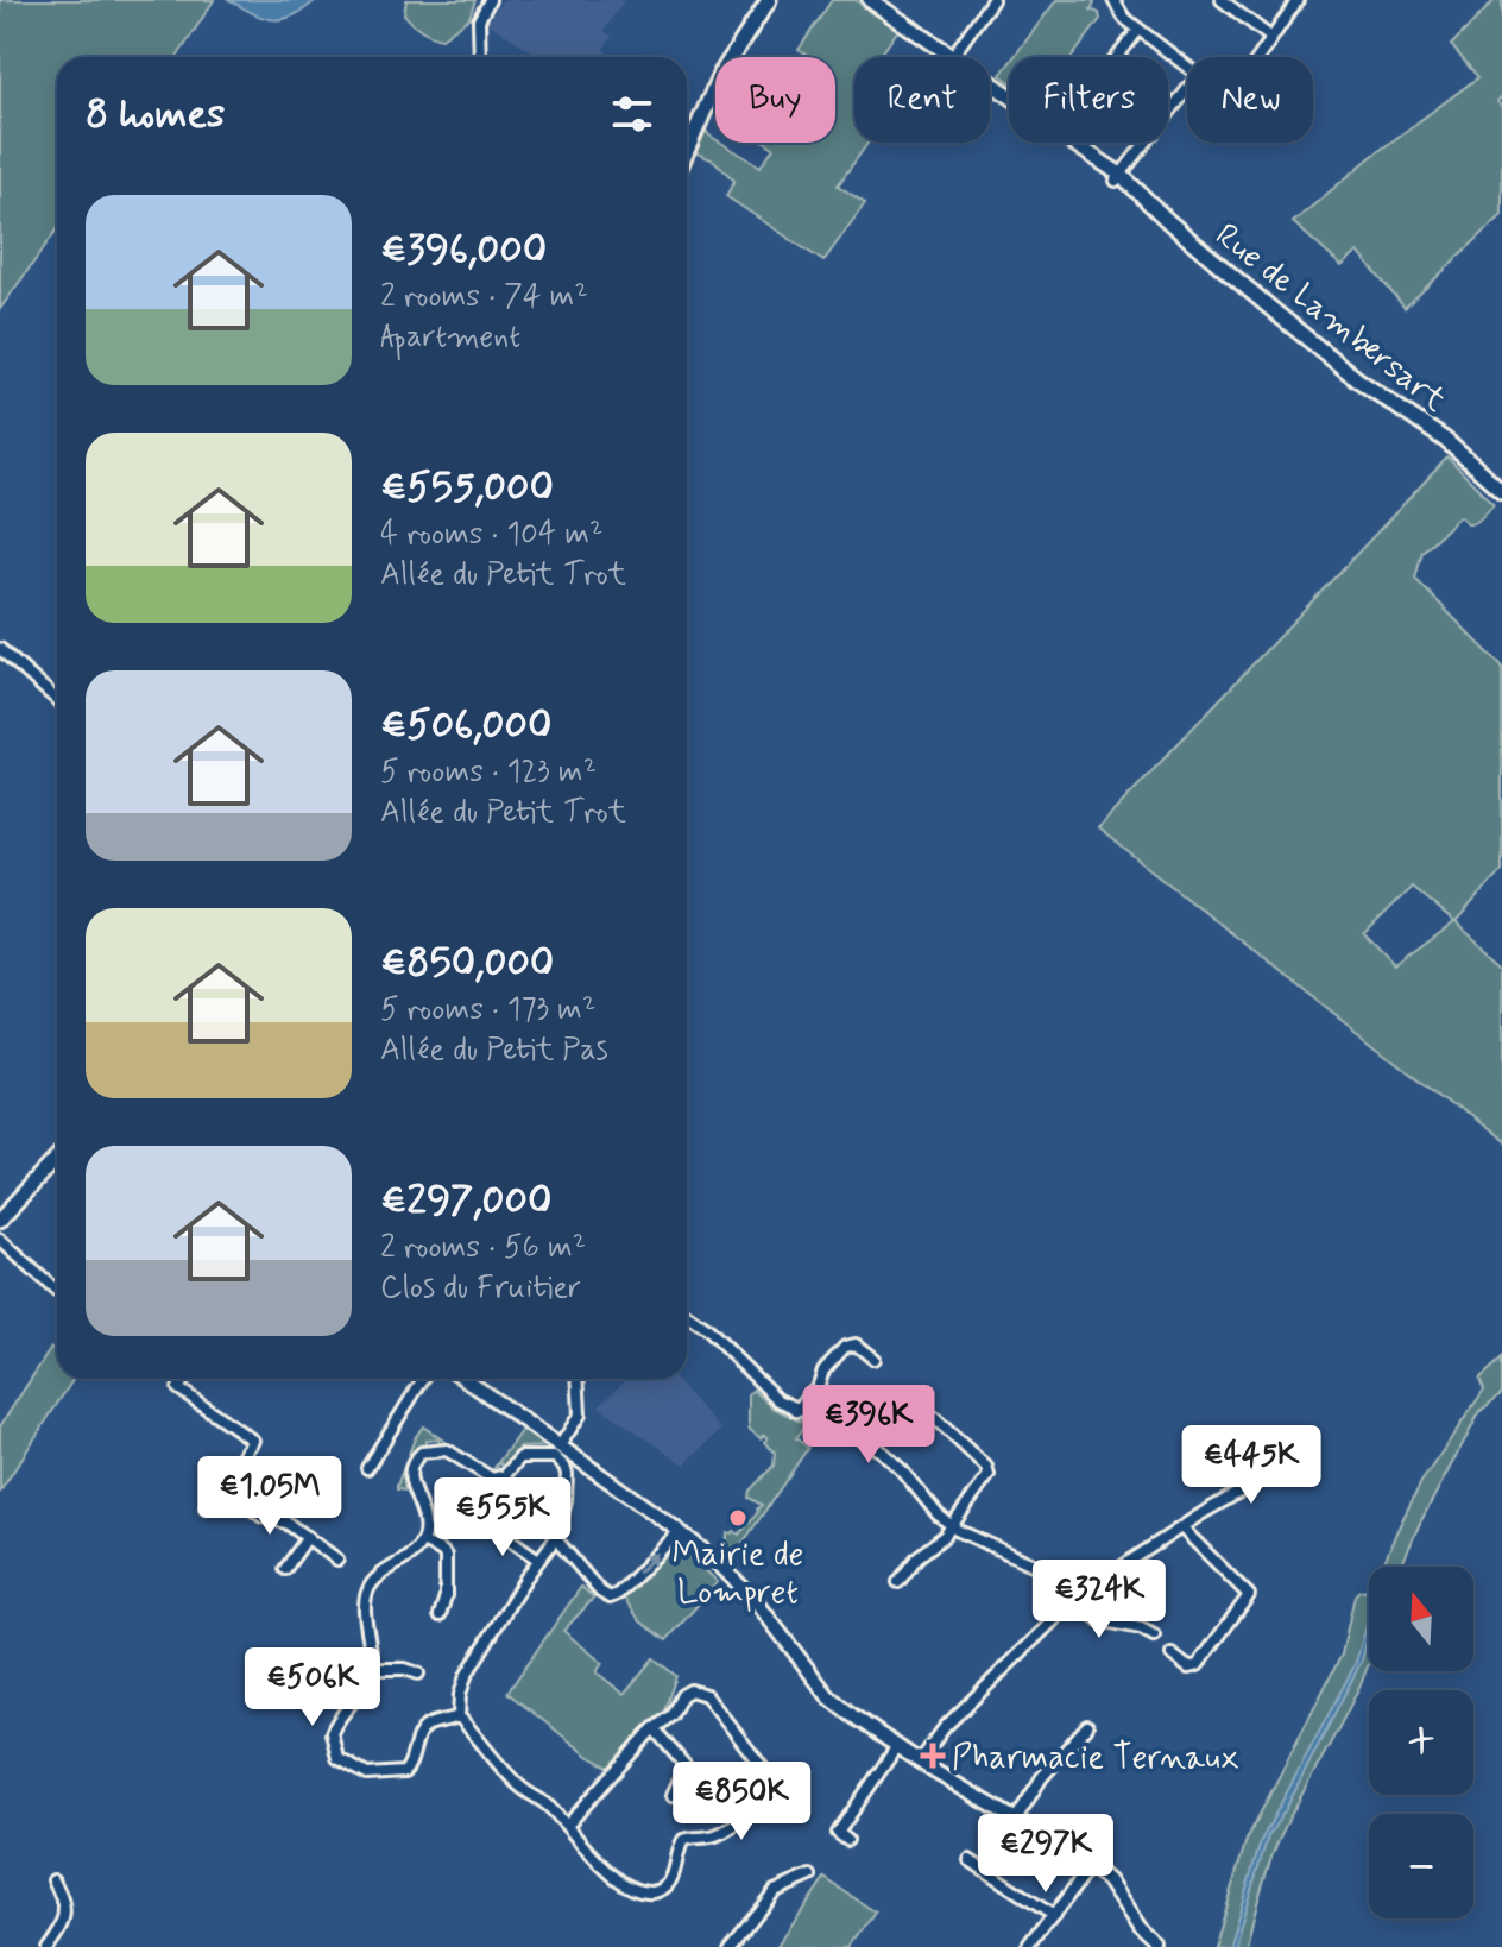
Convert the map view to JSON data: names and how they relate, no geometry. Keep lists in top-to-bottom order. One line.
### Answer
{"streets":{"main road":["Rue de Lambersart"]},"places":{"other":["Mairie de Lompret"],"health":["Pharmacie Ternaux"]},"north":"top","page":{"chip":["Buy","Rent","Filters","New"],"heading":"8 homes","list":[{"name":"€396,000","note":"2 rooms · 74 m² · Apartment"},{"name":"€555,000","note":"4 rooms · 104 m² · Allée du Petit Trot"},{"name":"€506,000","note":"5 rooms · 123 m² · Allée du Petit Trot"},{"name":"€850,000","note":"5 rooms · 173 m² · Allée du Petit Pas"},{"name":"€297,000","note":"2 rooms · 56 m² · Clos du Fruitier"}],"price":["€396K","€445K","€1.05M","€555K","€324K","€506K","€850K","€297K"],"map_buttons":["+","−"]}}
